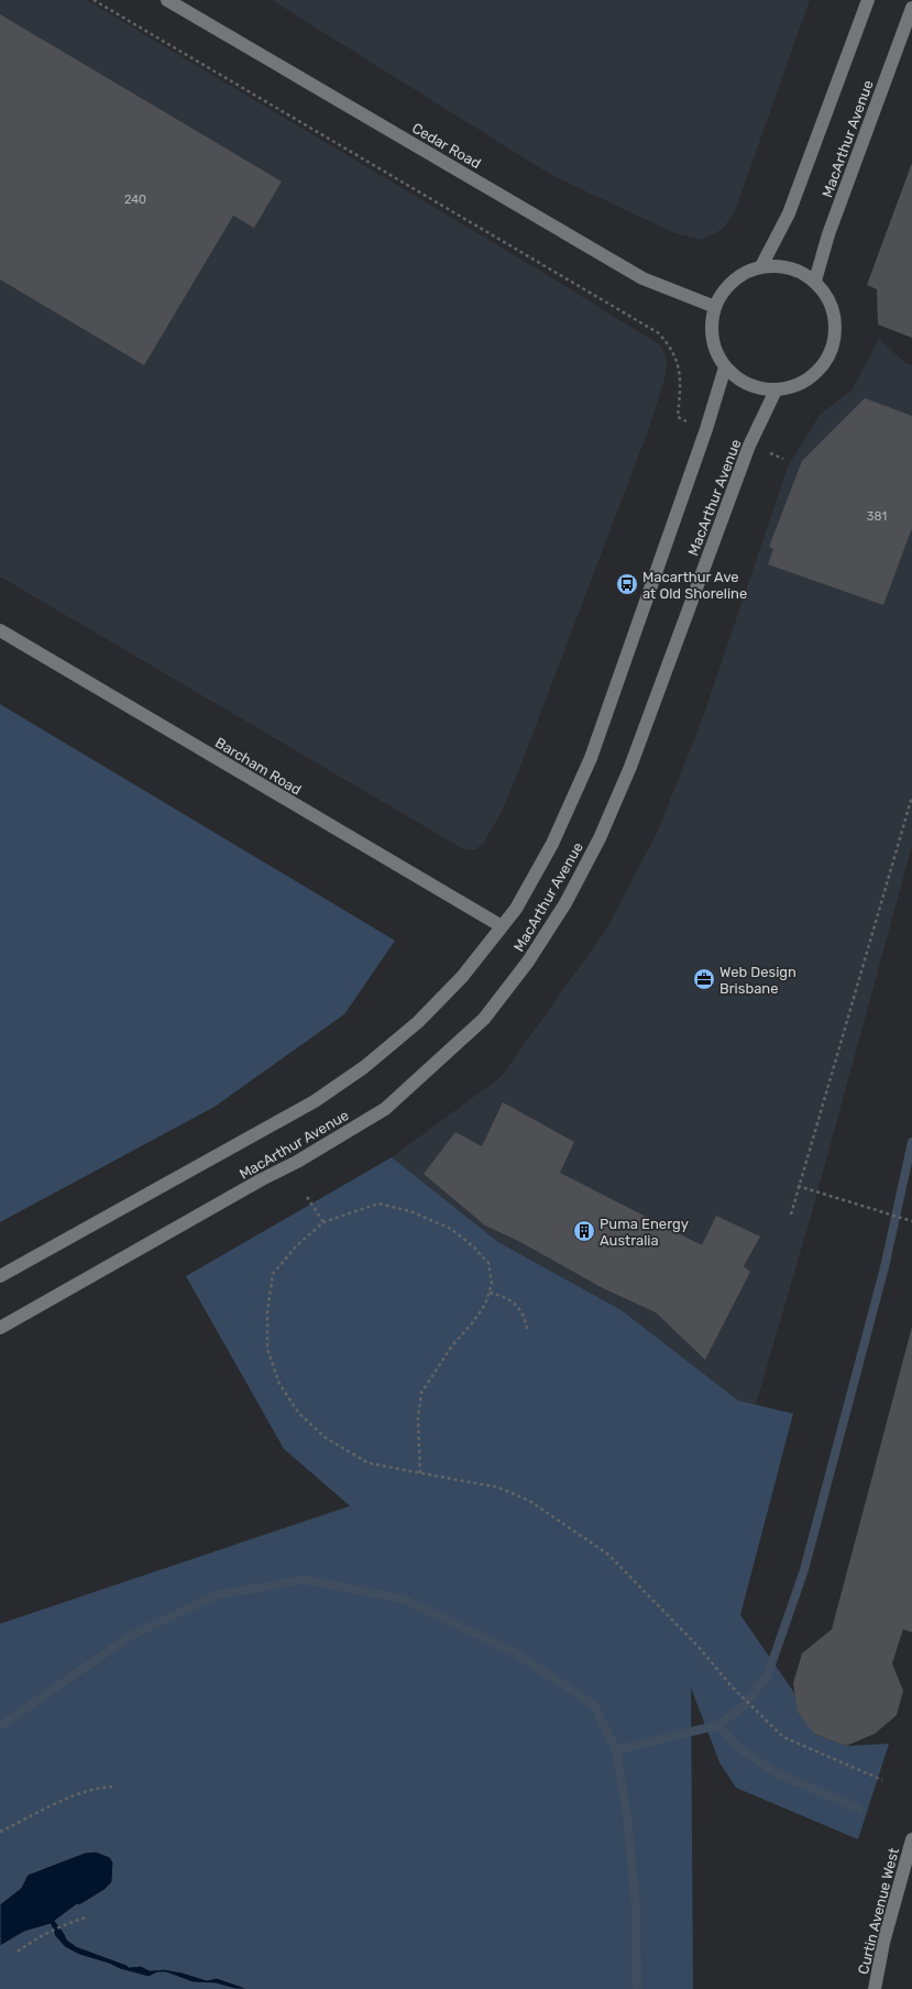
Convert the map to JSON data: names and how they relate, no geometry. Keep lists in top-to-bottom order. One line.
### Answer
{"streets":{"street":["MacArthur Avenue","Cedar Road","Barcham Road","Curtin Avenue West"]},"crossings":[["MacArthur Avenue","Cedar Road"],["MacArthur Avenue","Barcham Road"]],"places":{"bus stop":["Macarthur Ave at Old Shoreline"],"office":["Web Design Brisbane"],"building":["Puma Energy Australia"]},"house_numbers":["240","381"]}
